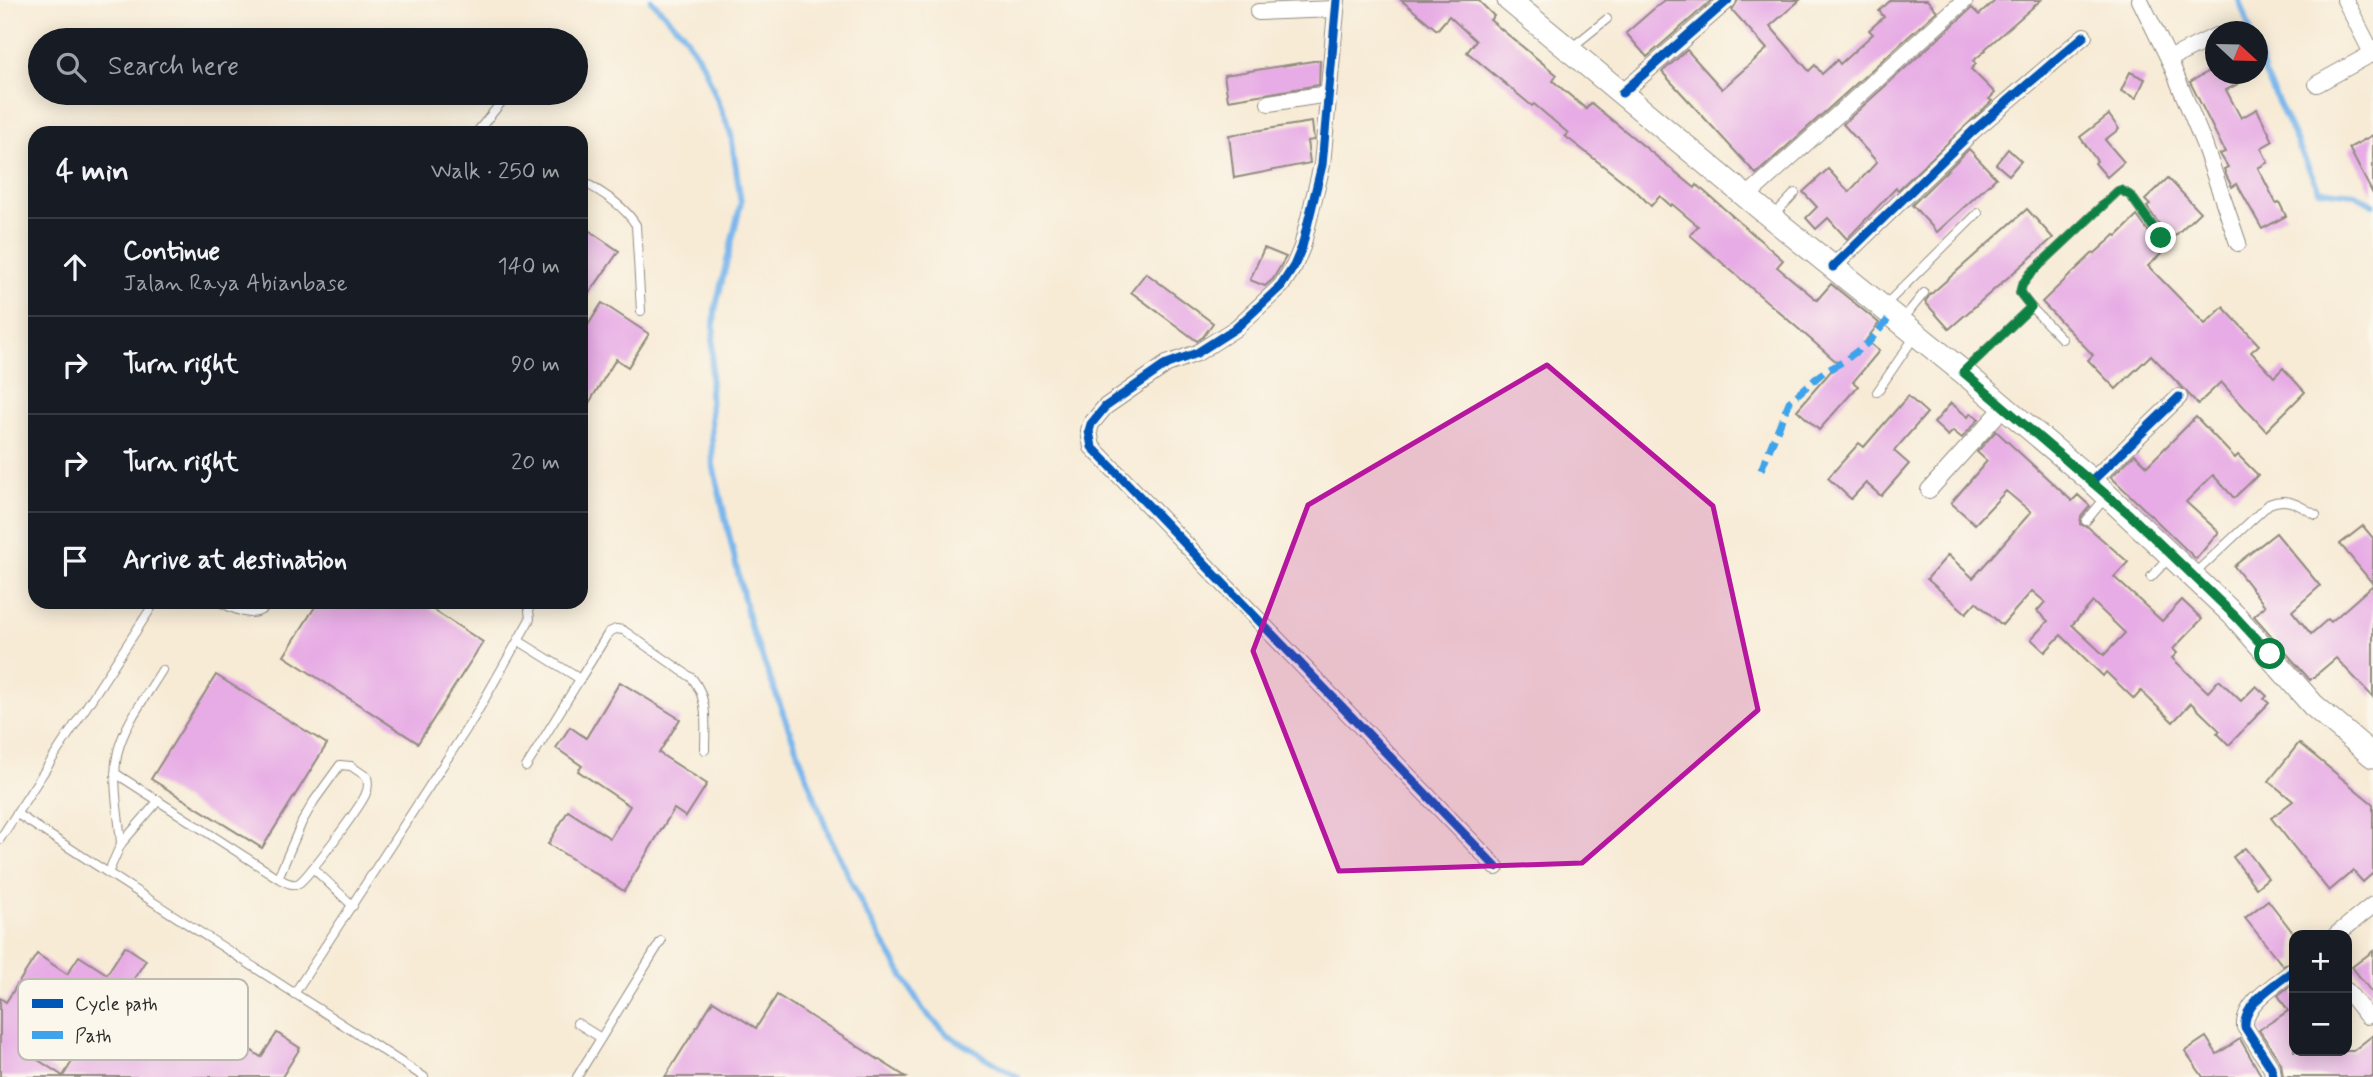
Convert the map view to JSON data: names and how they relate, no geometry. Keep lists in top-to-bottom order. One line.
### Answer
{"legend":["Cycle path","Path"],"north":"right","page":{"search":"Search here","heading":["4 min","Walk · 250 m"],"list":[["Continue","Jalan Raya Abianbase","140 m"],["Turn right","90 m"],["Turn right","20 m"],"Arrive at destination"],"map_buttons":["+","−"]}}
